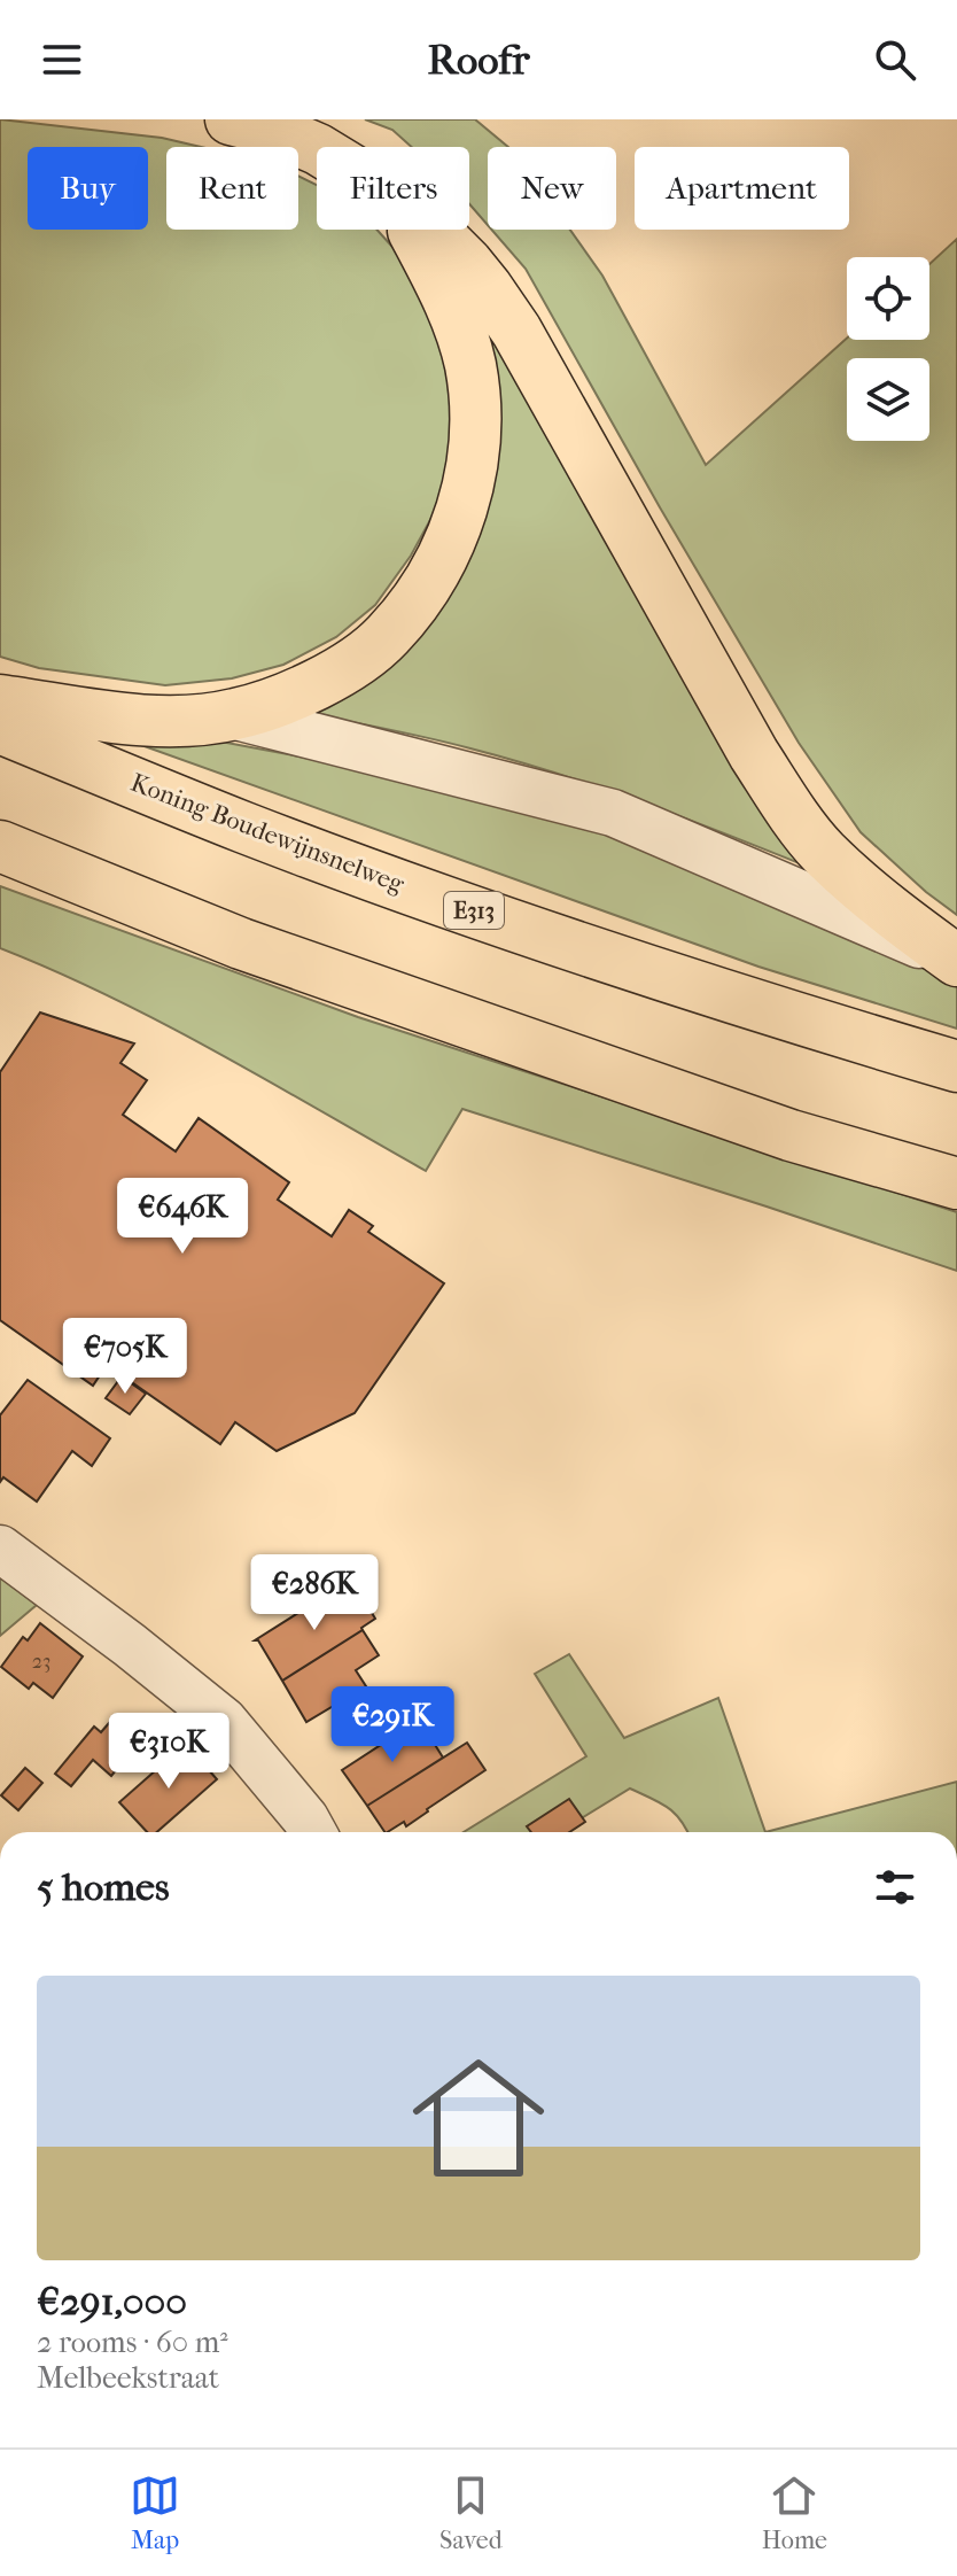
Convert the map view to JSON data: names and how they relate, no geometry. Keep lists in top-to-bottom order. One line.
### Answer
{"streets":{"highway":["Koning Boudewijnsnelweg","E313"]},"house_numbers":["23"],"page":{"header":"Roofr","chip":["Buy","Rent","Filters","New","Apartment"],"price":["€646K","€705K","€286K","€291K","€310K"],"heading":"5 homes","list":[{"name":"€291,000","note":"2 rooms · 60 m² · Melbeekstraat"}],"tabs":["Map","Saved","Home"]}}
